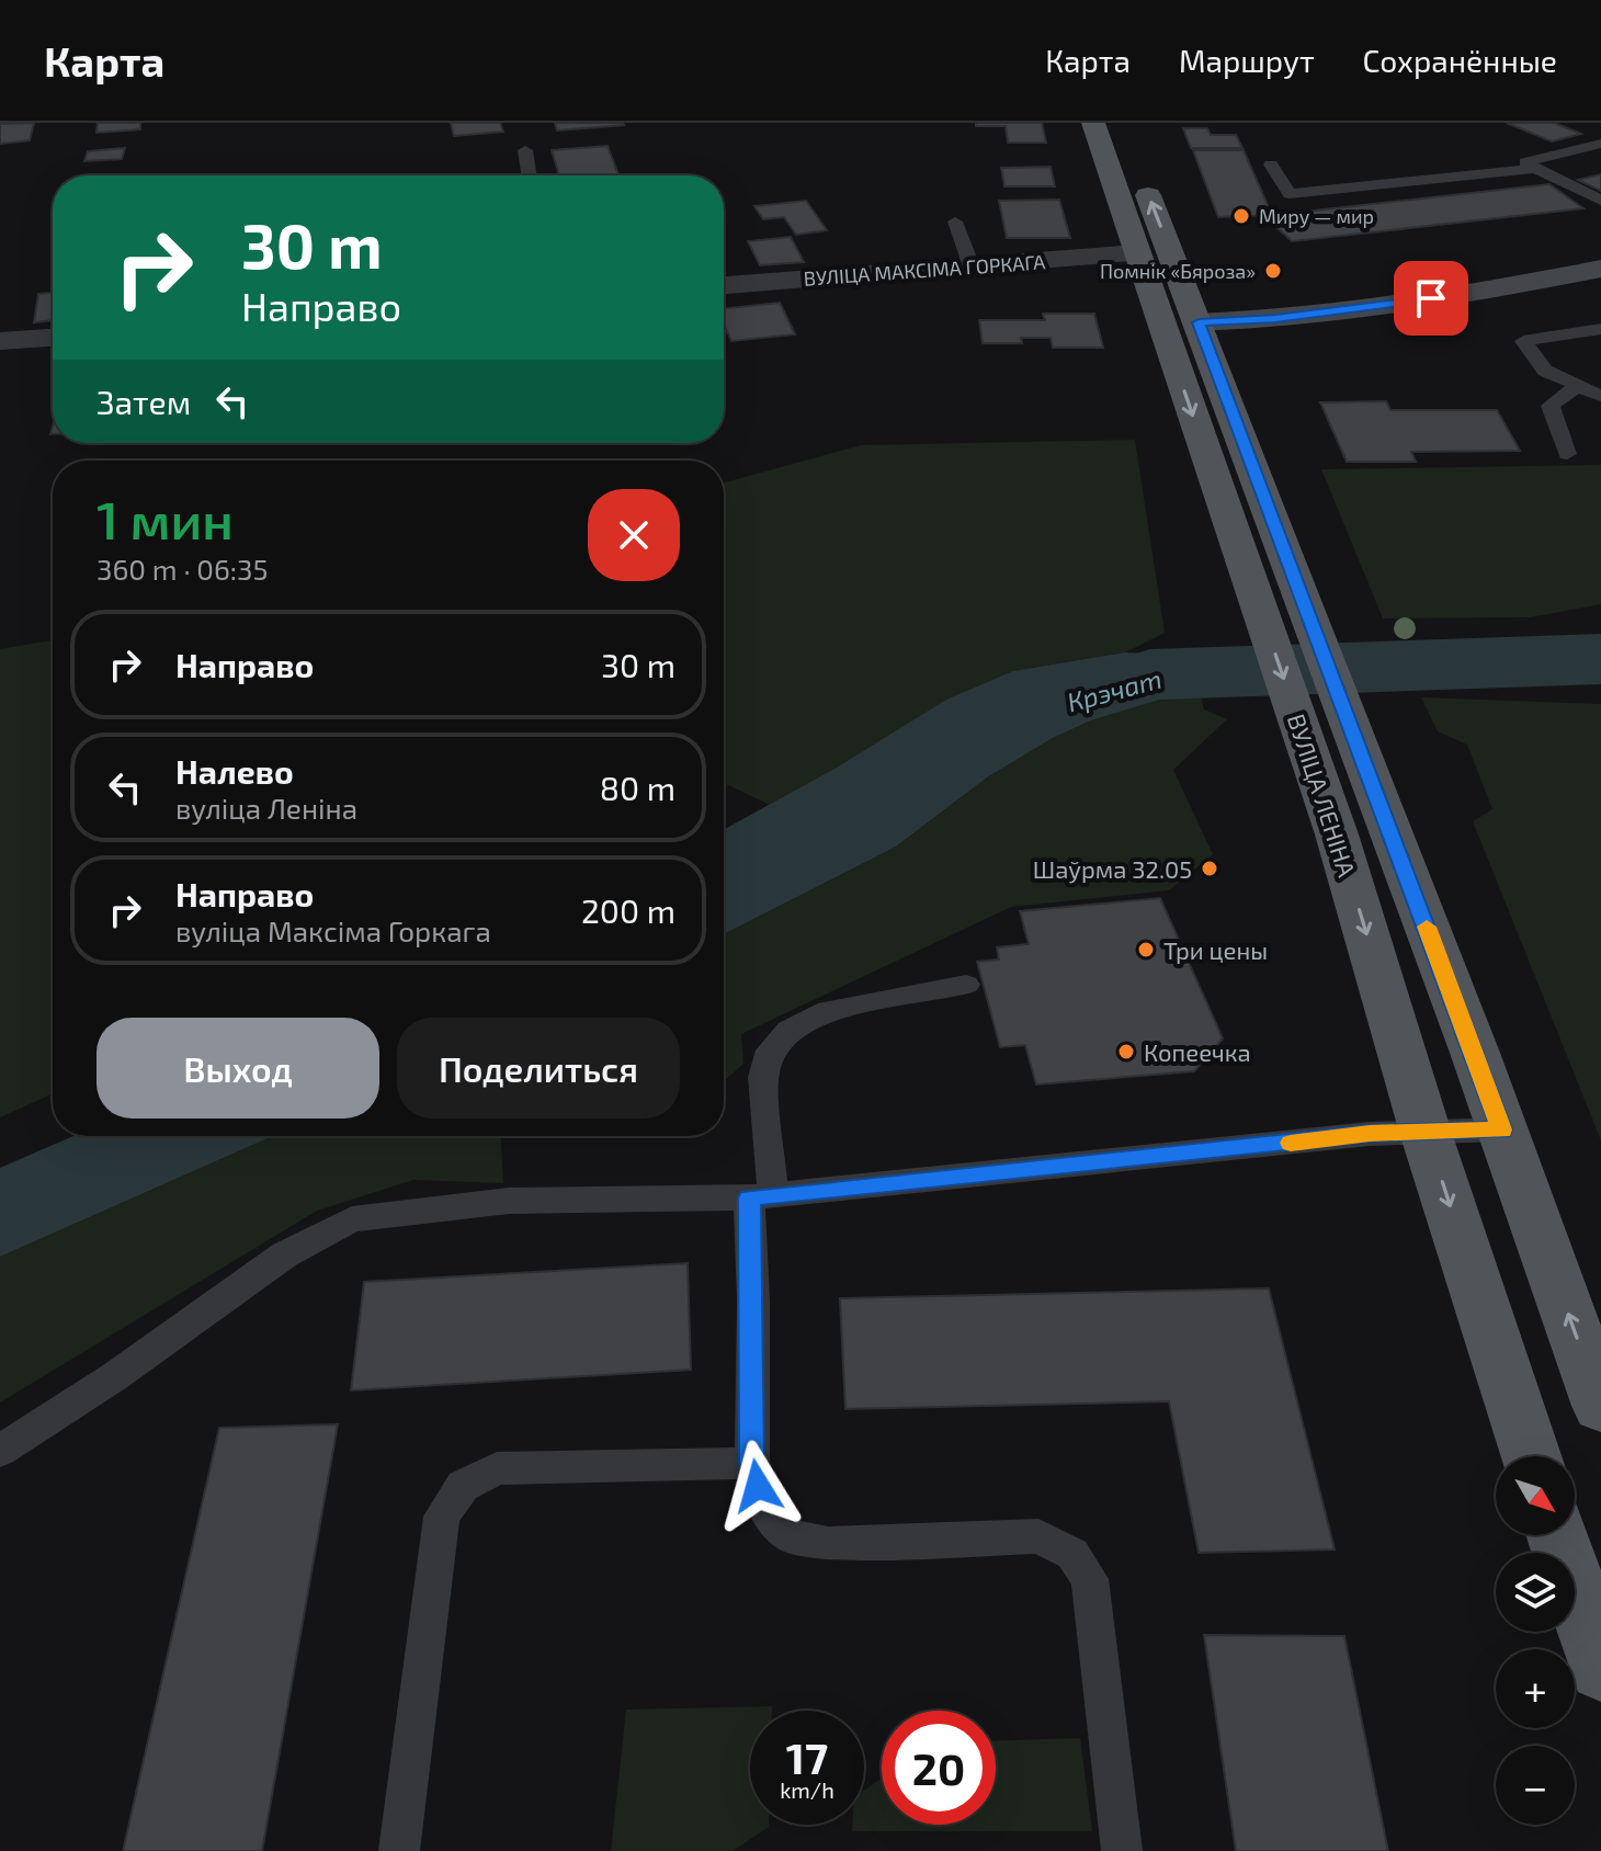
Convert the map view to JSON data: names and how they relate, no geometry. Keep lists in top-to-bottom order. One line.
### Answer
{"streets":{"main road":["ВУЛІЦА ЛЕНІНА"],"street":["ВУЛІЦА МАКСІМА ГОРКАГА"]},"crossings":[["ВУЛІЦА МАКСІМА ГОРКАГА","ВУЛІЦА ЛЕНІНА"]],"water":["Крэчат"],"places":["Миру — мир","Помнік «Бяроза»","Шаўрма 32.05","Три цены","Копеечка"],"north":"bottom right","page":{"header":"Карта","nav":["Карта","Маршрут","Сохранённые"],"turn":["30 m","Направо"],"then":"Затем","heading":["1 мин","360 m · 06:35"],"list":[{"name":"Направо","value":"30 m"},{"name":"Налево","note":"вуліца Леніна","value":"80 m"},{"name":"Направо","note":"вуліца Максіма Горкага","value":"200 m"}],"buttons":["Выход","Поделиться"],"map_buttons":["+","−"],"speed":"17 km/h","limit":"20"}}
